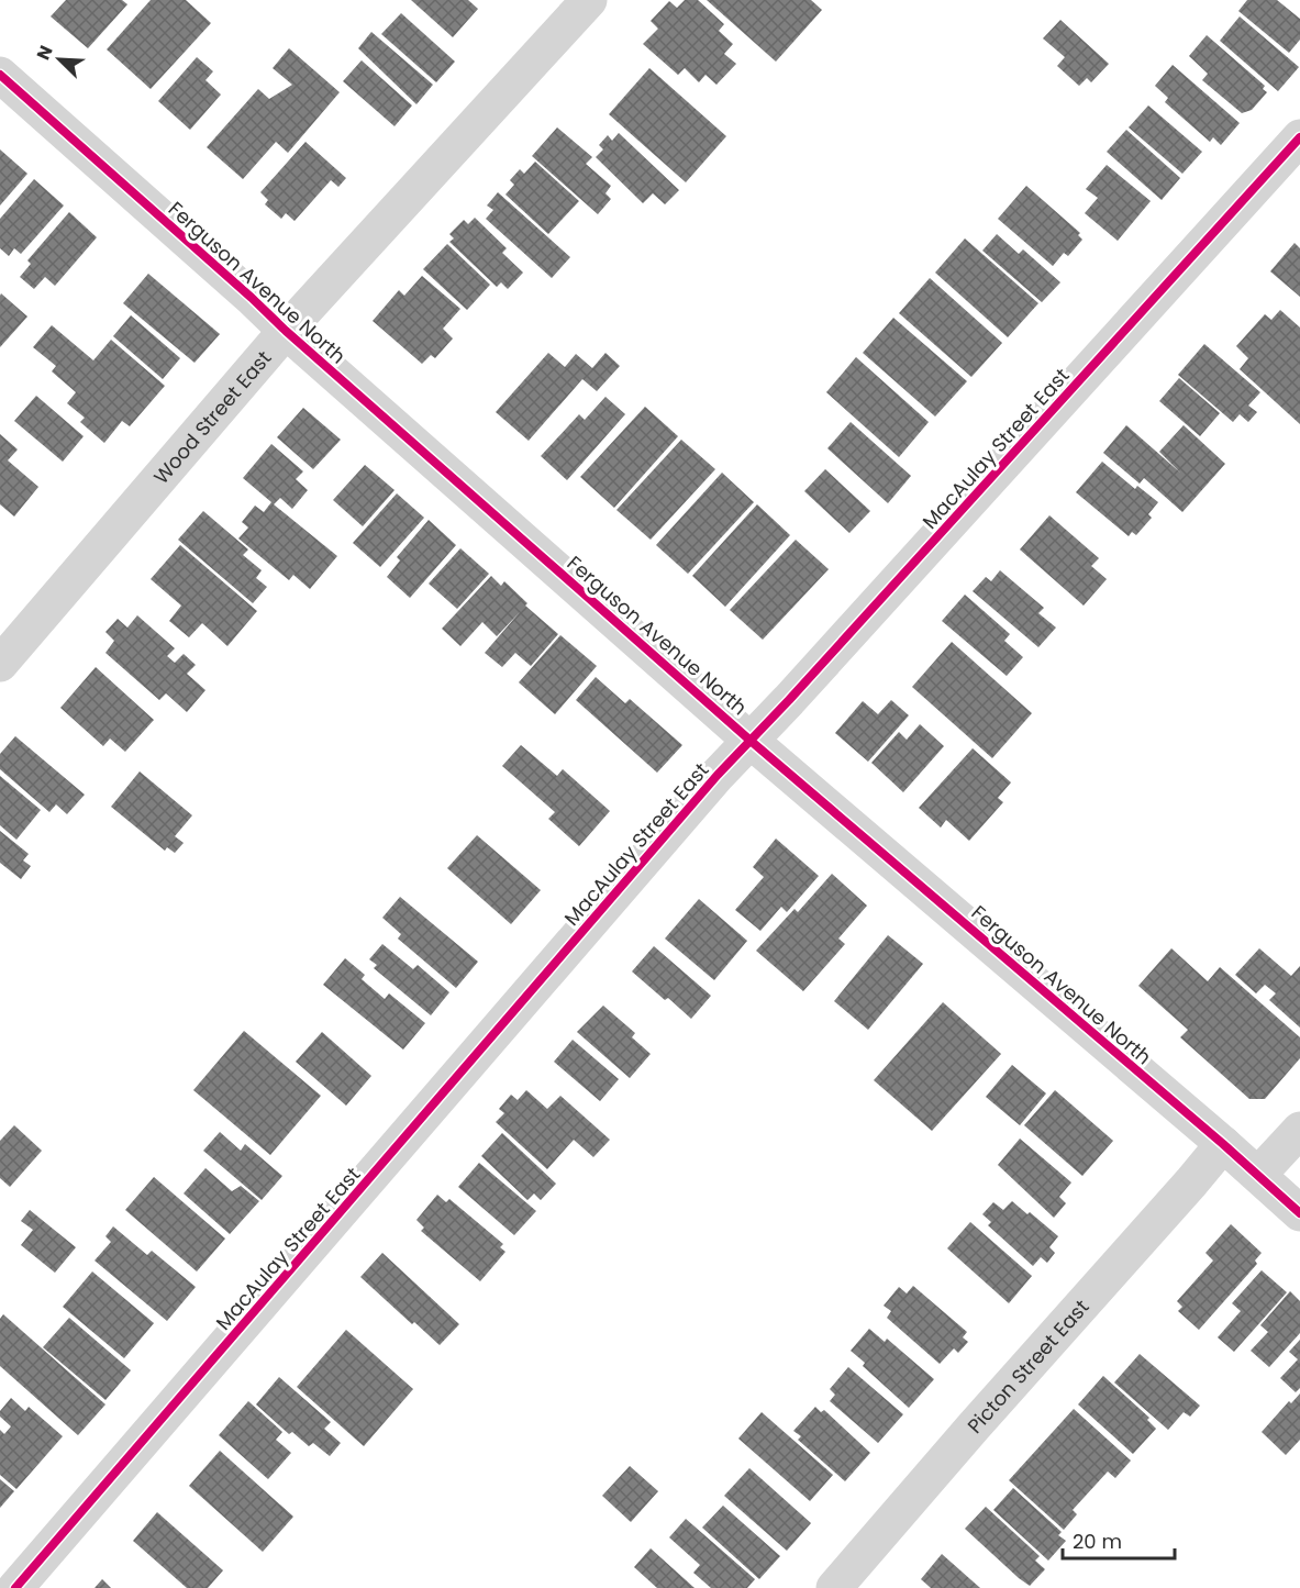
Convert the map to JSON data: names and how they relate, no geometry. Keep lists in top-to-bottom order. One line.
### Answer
{"streets":{"street":["Ferguson Avenue North","Wood Street East","MacAulay Street East","Picton Street East"]},"crossings":[["Ferguson Avenue North","Wood Street East"],["Ferguson Avenue North","MacAulay Street East"],["Ferguson Avenue North","Picton Street East"]],"scale_bar":"20 m","north":"top left"}
